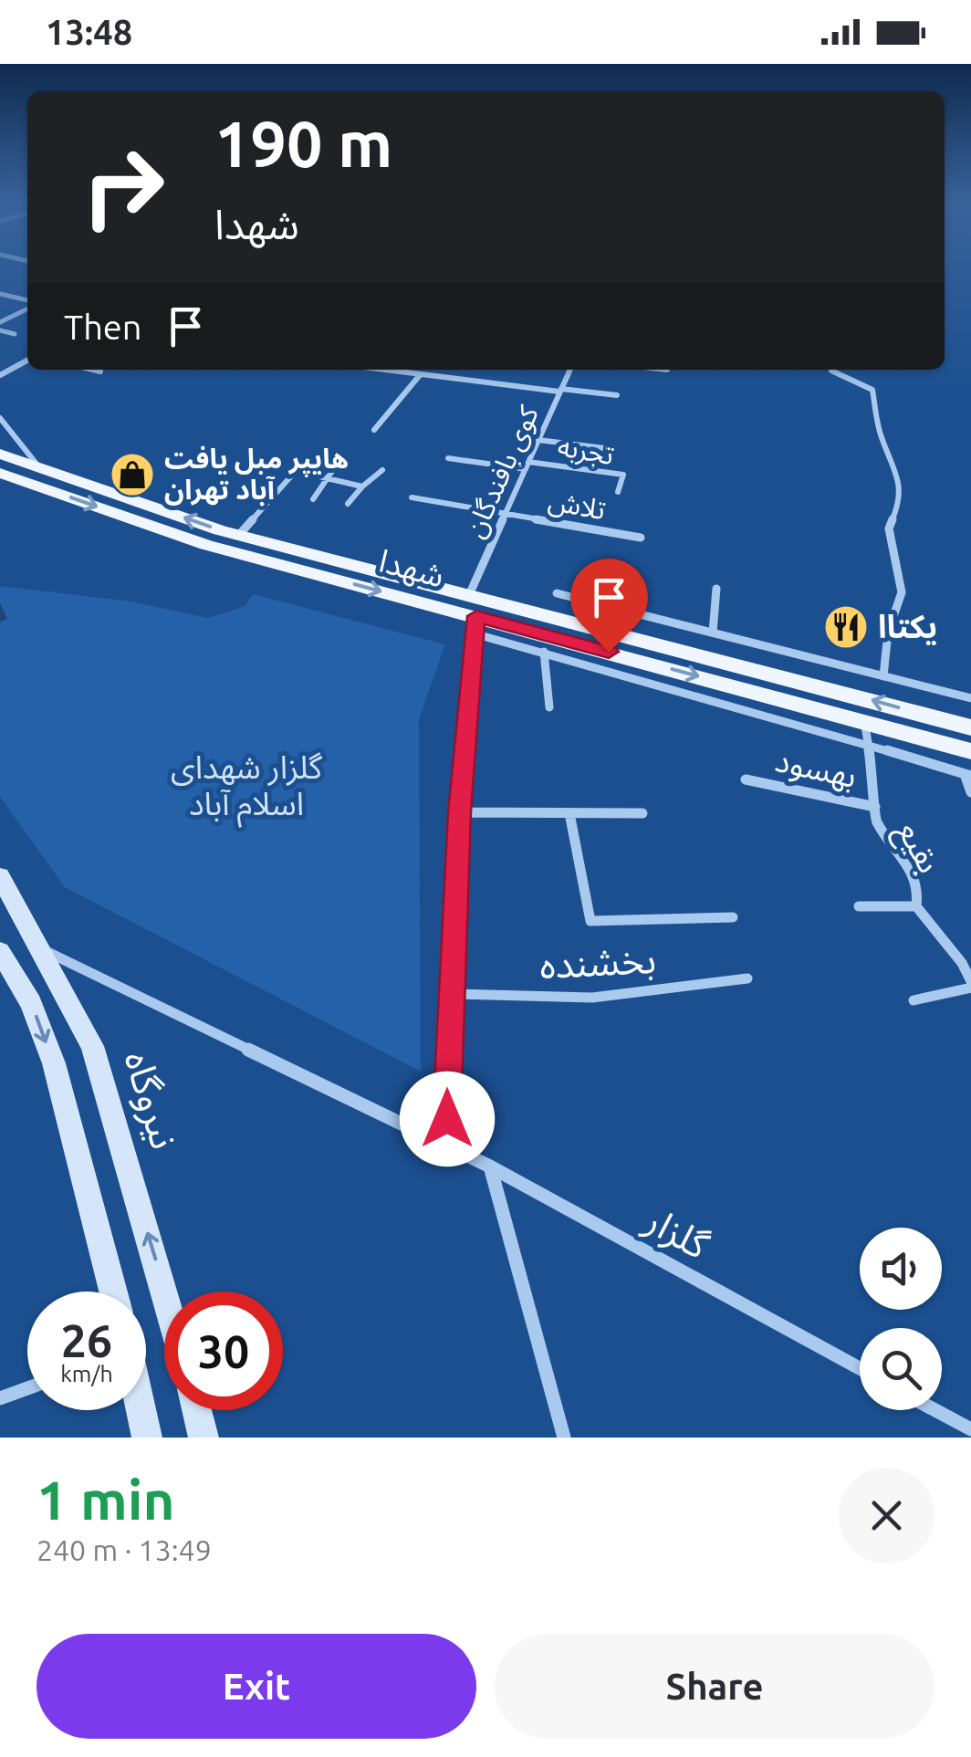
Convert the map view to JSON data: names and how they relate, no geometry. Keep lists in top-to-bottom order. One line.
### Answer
{"streets":{"main road":["شهدا","نیروگاه"],"street":["تجربه","کوی بافندگان","تلاش","بهسود","بقیع","بخشنده","گلزار"]},"crossings":[["تجربه","کوی بافندگان"],["کوی بافندگان","تلاش"],["کوی بافندگان","شهدا"],["شهدا","بقیع"],["بهسود","بقیع"],["نیروگاه","گلزار"]],"parks":["گلزار شهدای اسلام آباد"],"places":{"shop":["هایپر مبل یافت آباد تهران"],"restaurant":["یکتاا"]},"page":{"status":"13:48","turn":["190 m","شهدا"],"then":"Then","speed":"26 km/h","limit":"30","heading":["1 min","240 m · 13:49"],"buttons":["Exit","Share"]}}
